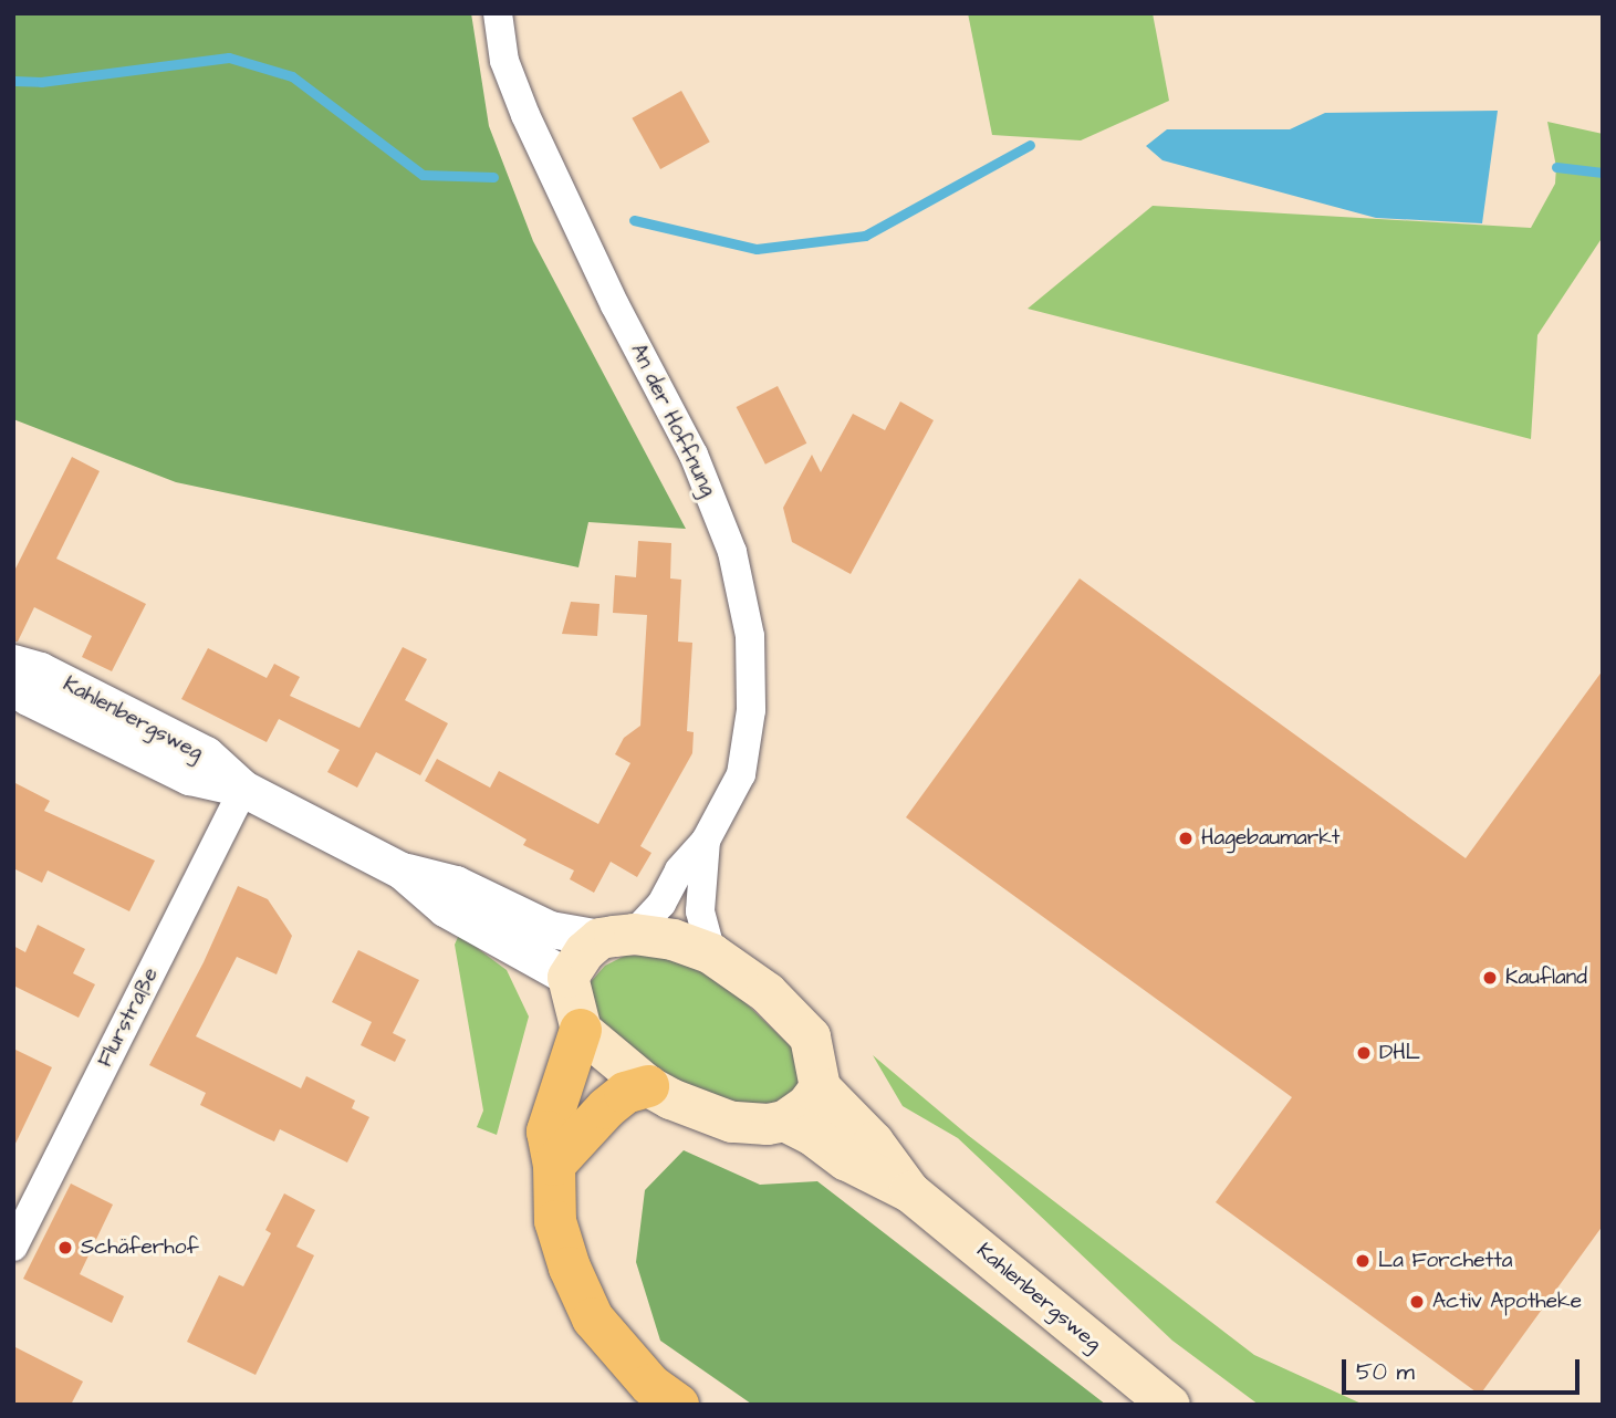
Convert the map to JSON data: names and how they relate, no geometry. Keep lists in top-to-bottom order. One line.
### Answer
{"streets":{"main road":["Kahlenbergsweg"],"street":["An der Hoffnung","Flurstraße"]},"crossings":[["An der Hoffnung","Kahlenbergsweg"],["Kahlenbergsweg","Flurstraße"]],"places":["Hagebaumarkt","Kaufland","DHL","Schäferhof","La Forchetta","Activ Apotheke"],"scale_bar":"50 m"}
